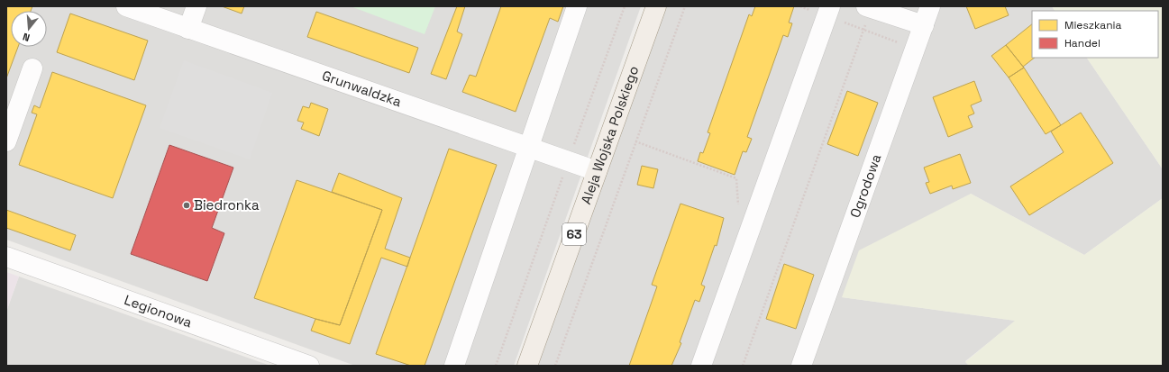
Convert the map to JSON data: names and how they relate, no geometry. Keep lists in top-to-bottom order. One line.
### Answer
{"streets":{"main road":["Aleja Wojska Polskiego","63"],"street":["Grunwaldzka","Ogrodowa","Legionowa"]},"crossings":[["Grunwaldzka","Aleja Wojska Polskiego"]],"places":["Biedronka"],"legend":["Mieszkania","Handel"],"north":"bottom"}
